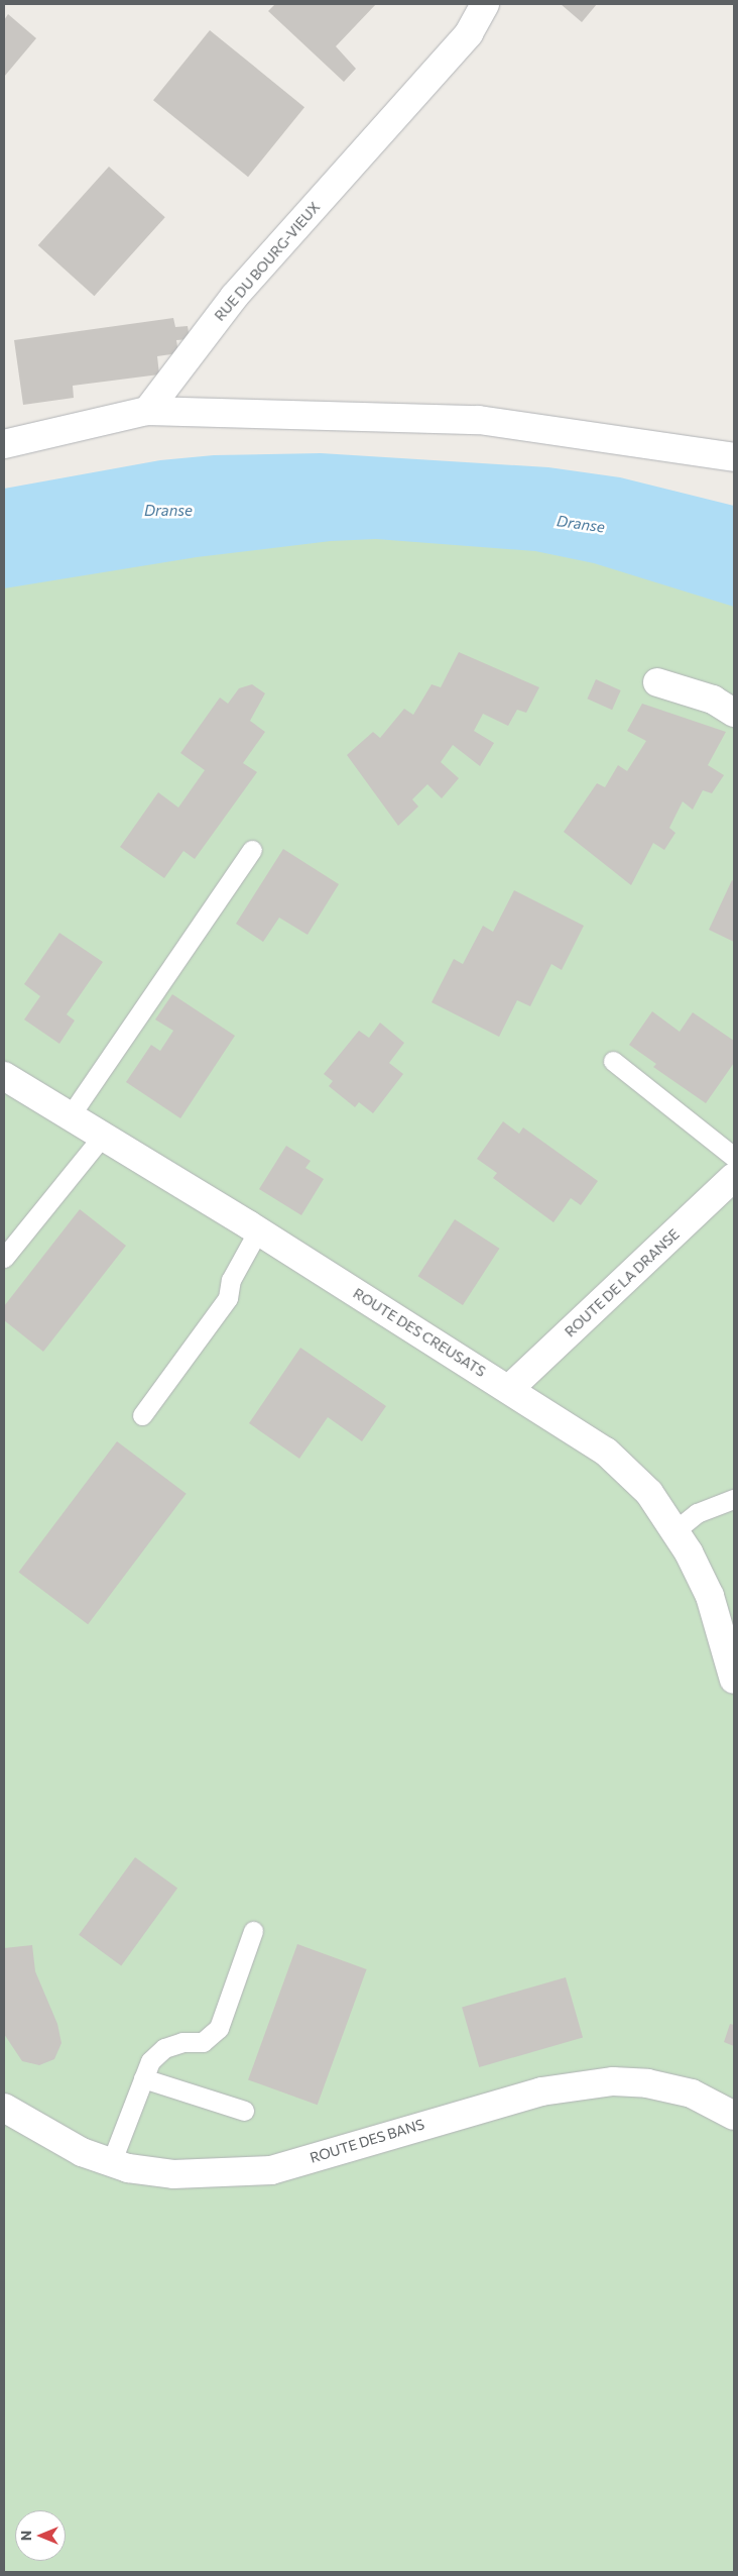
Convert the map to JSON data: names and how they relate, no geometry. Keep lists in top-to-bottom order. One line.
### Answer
{"streets":{"street":["RUE DU BOURG-VIEUX","ROUTE DE LA DRANSE","ROUTE DES CREUSATS","ROUTE DES BANS"]},"crossings":[["ROUTE DE LA DRANSE","ROUTE DES CREUSATS"]],"water":["Dranse"],"north":"left"}
